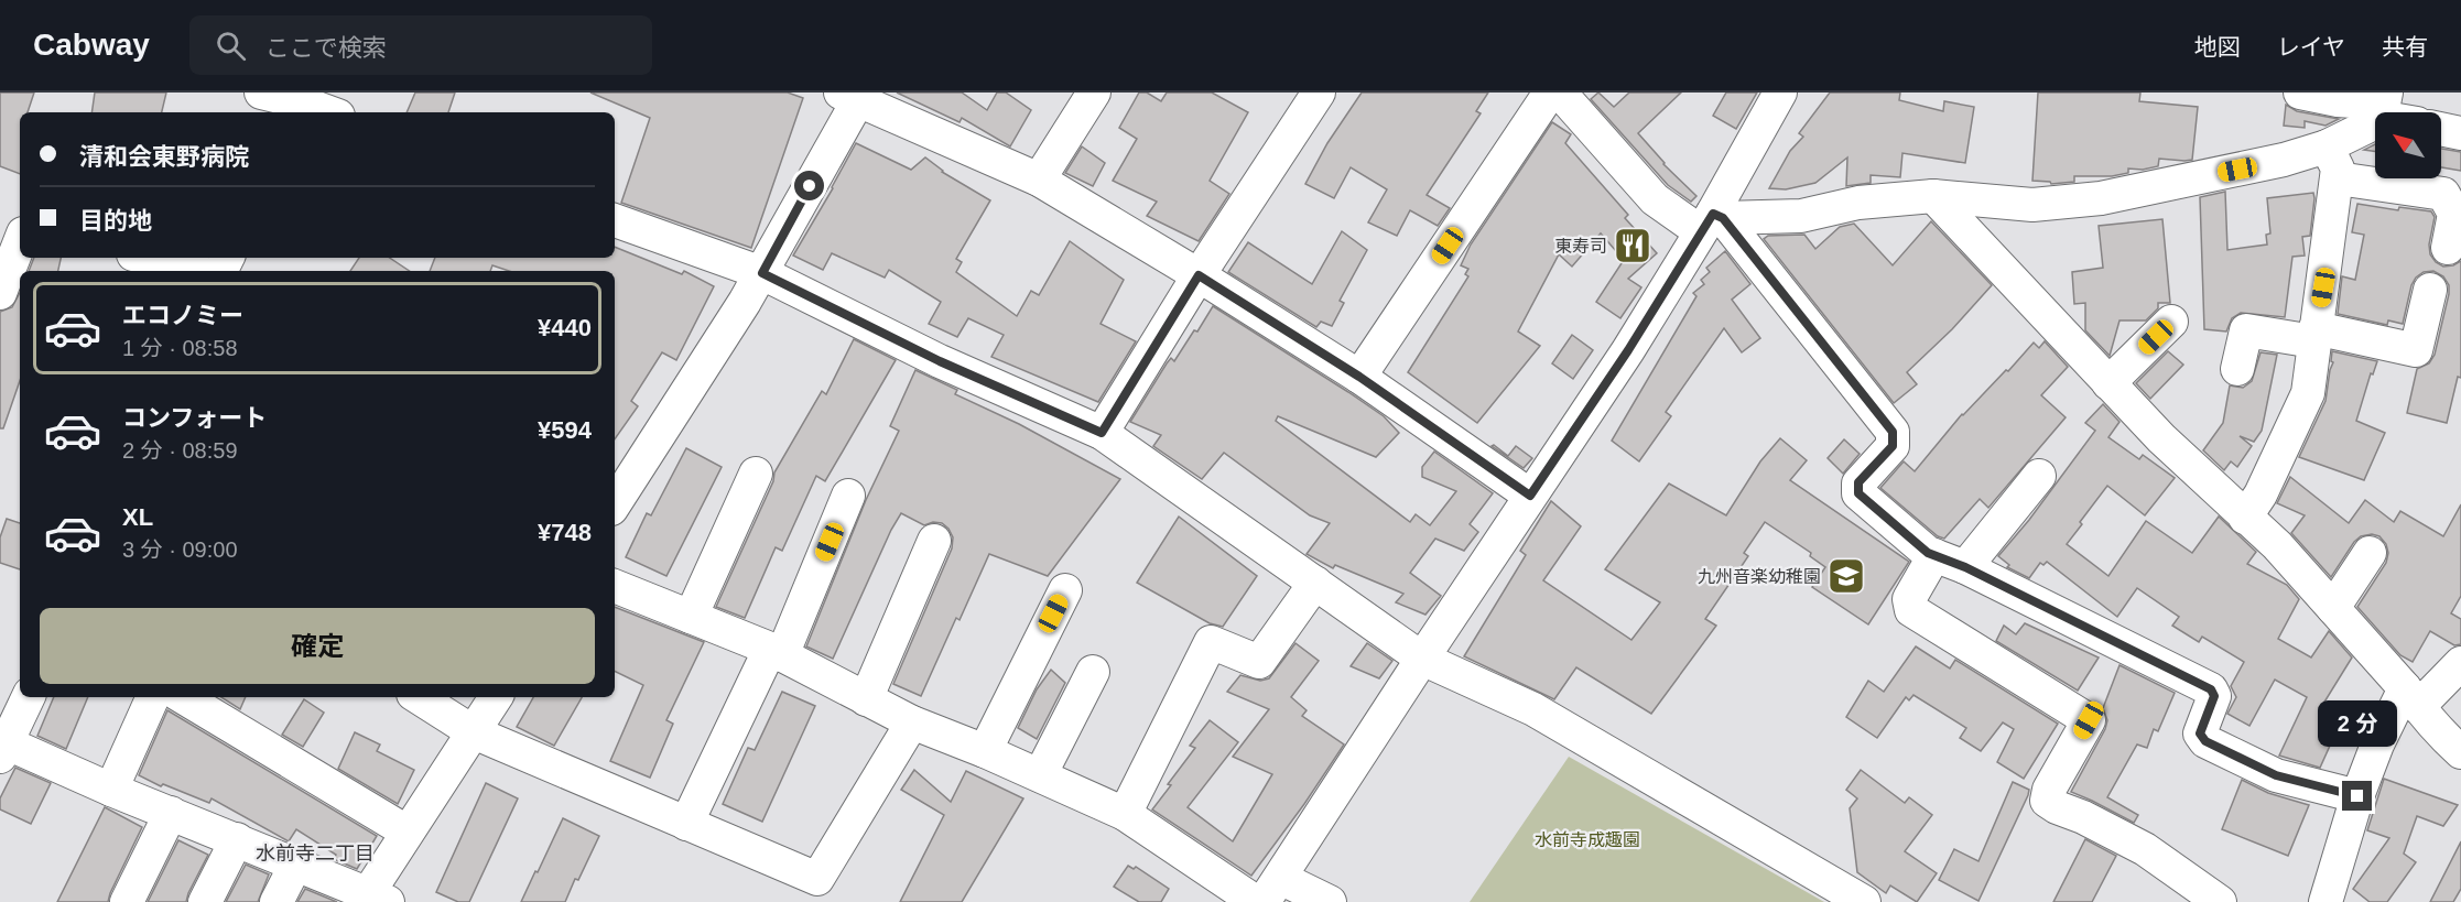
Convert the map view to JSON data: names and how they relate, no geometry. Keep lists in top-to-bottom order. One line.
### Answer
{"districts":["水前寺二丁目"],"parks":["水前寺成趣園"],"places":{"restaurant":["東寿司"],"school or university":["九州音楽幼稚園"]},"north":"top left","page":{"header":"Cabway","search":"ここで検索","nav":["地図","レイヤ","共有"],"banner":["清和会東野病院","目的地"],"list":[{"name":"エコノミー","note":"1 分 · 08:58","value":"¥440"},{"name":"コンフォート","note":"2 分 · 08:59","value":"¥594"},{"name":"XL","note":"3 分 · 09:00","value":"¥748"}],"buttons":"確定","bubble":"2 分"}}
